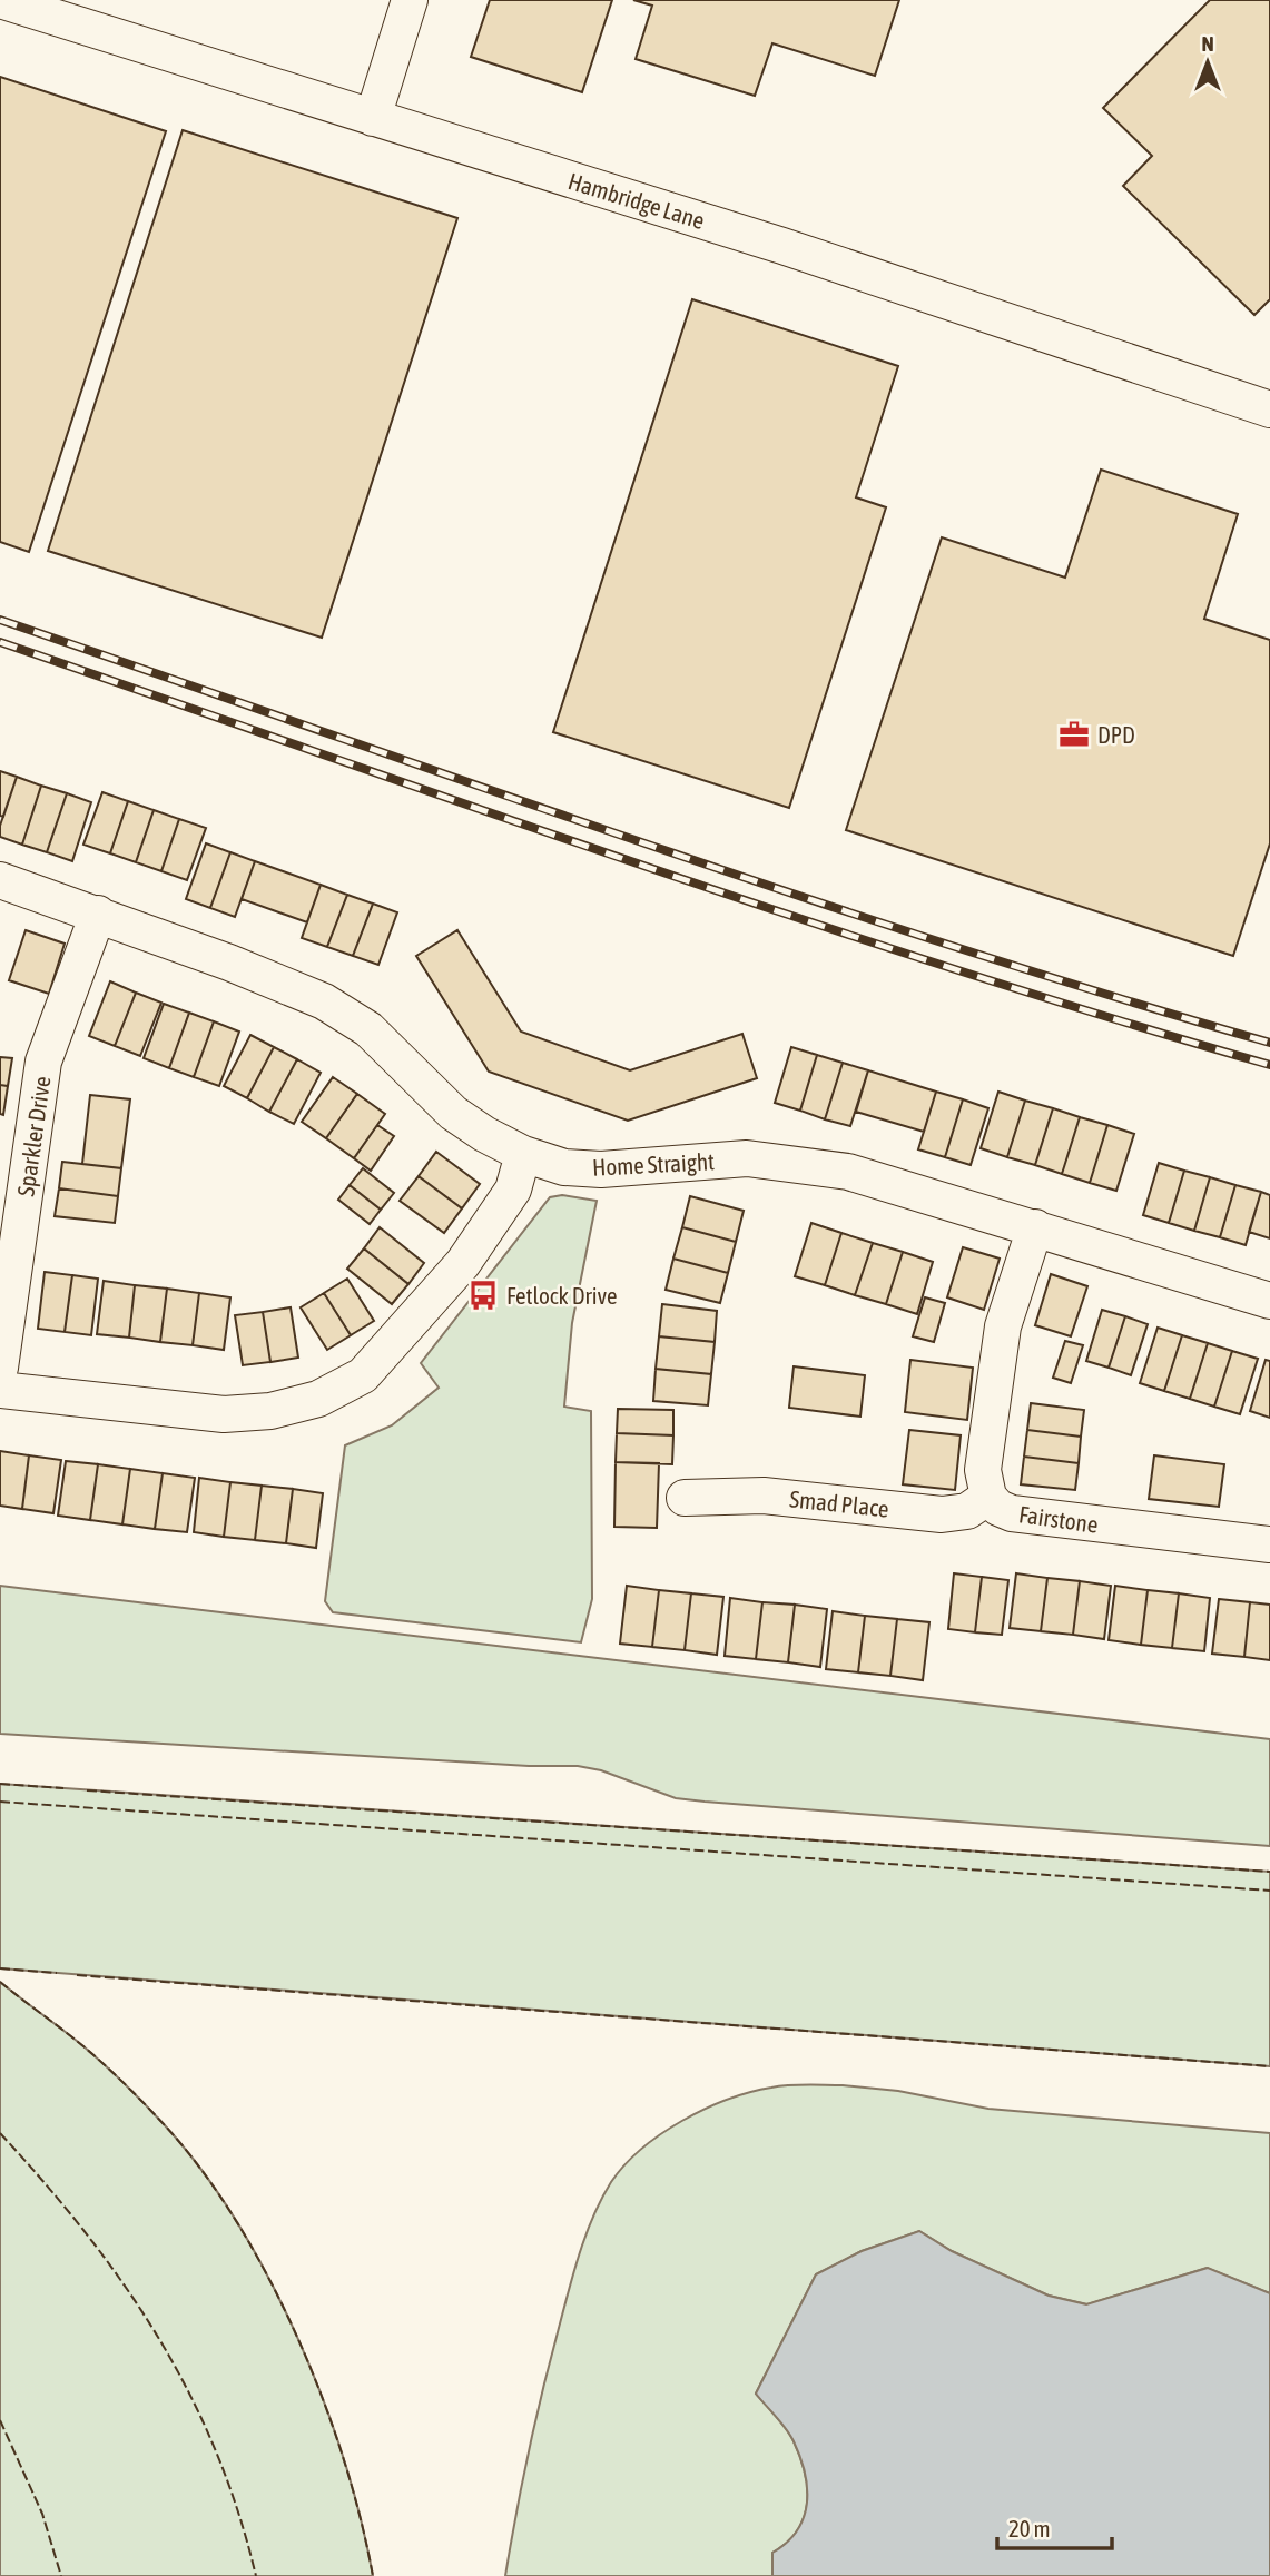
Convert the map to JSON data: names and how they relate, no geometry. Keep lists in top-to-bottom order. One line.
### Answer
{"streets":{"street":["Hambridge Lane","Sparkler Drive","Home Straight","Smad Place","Fairstone"]},"crossings":[["Sparkler Drive","Home Straight"],["Home Straight","Fairstone"],["Smad Place","Fairstone"]],"places":{"office":["DPD"],"bus stop":["Fetlock Drive"]},"scale_bar":"20 m","north":"top"}
